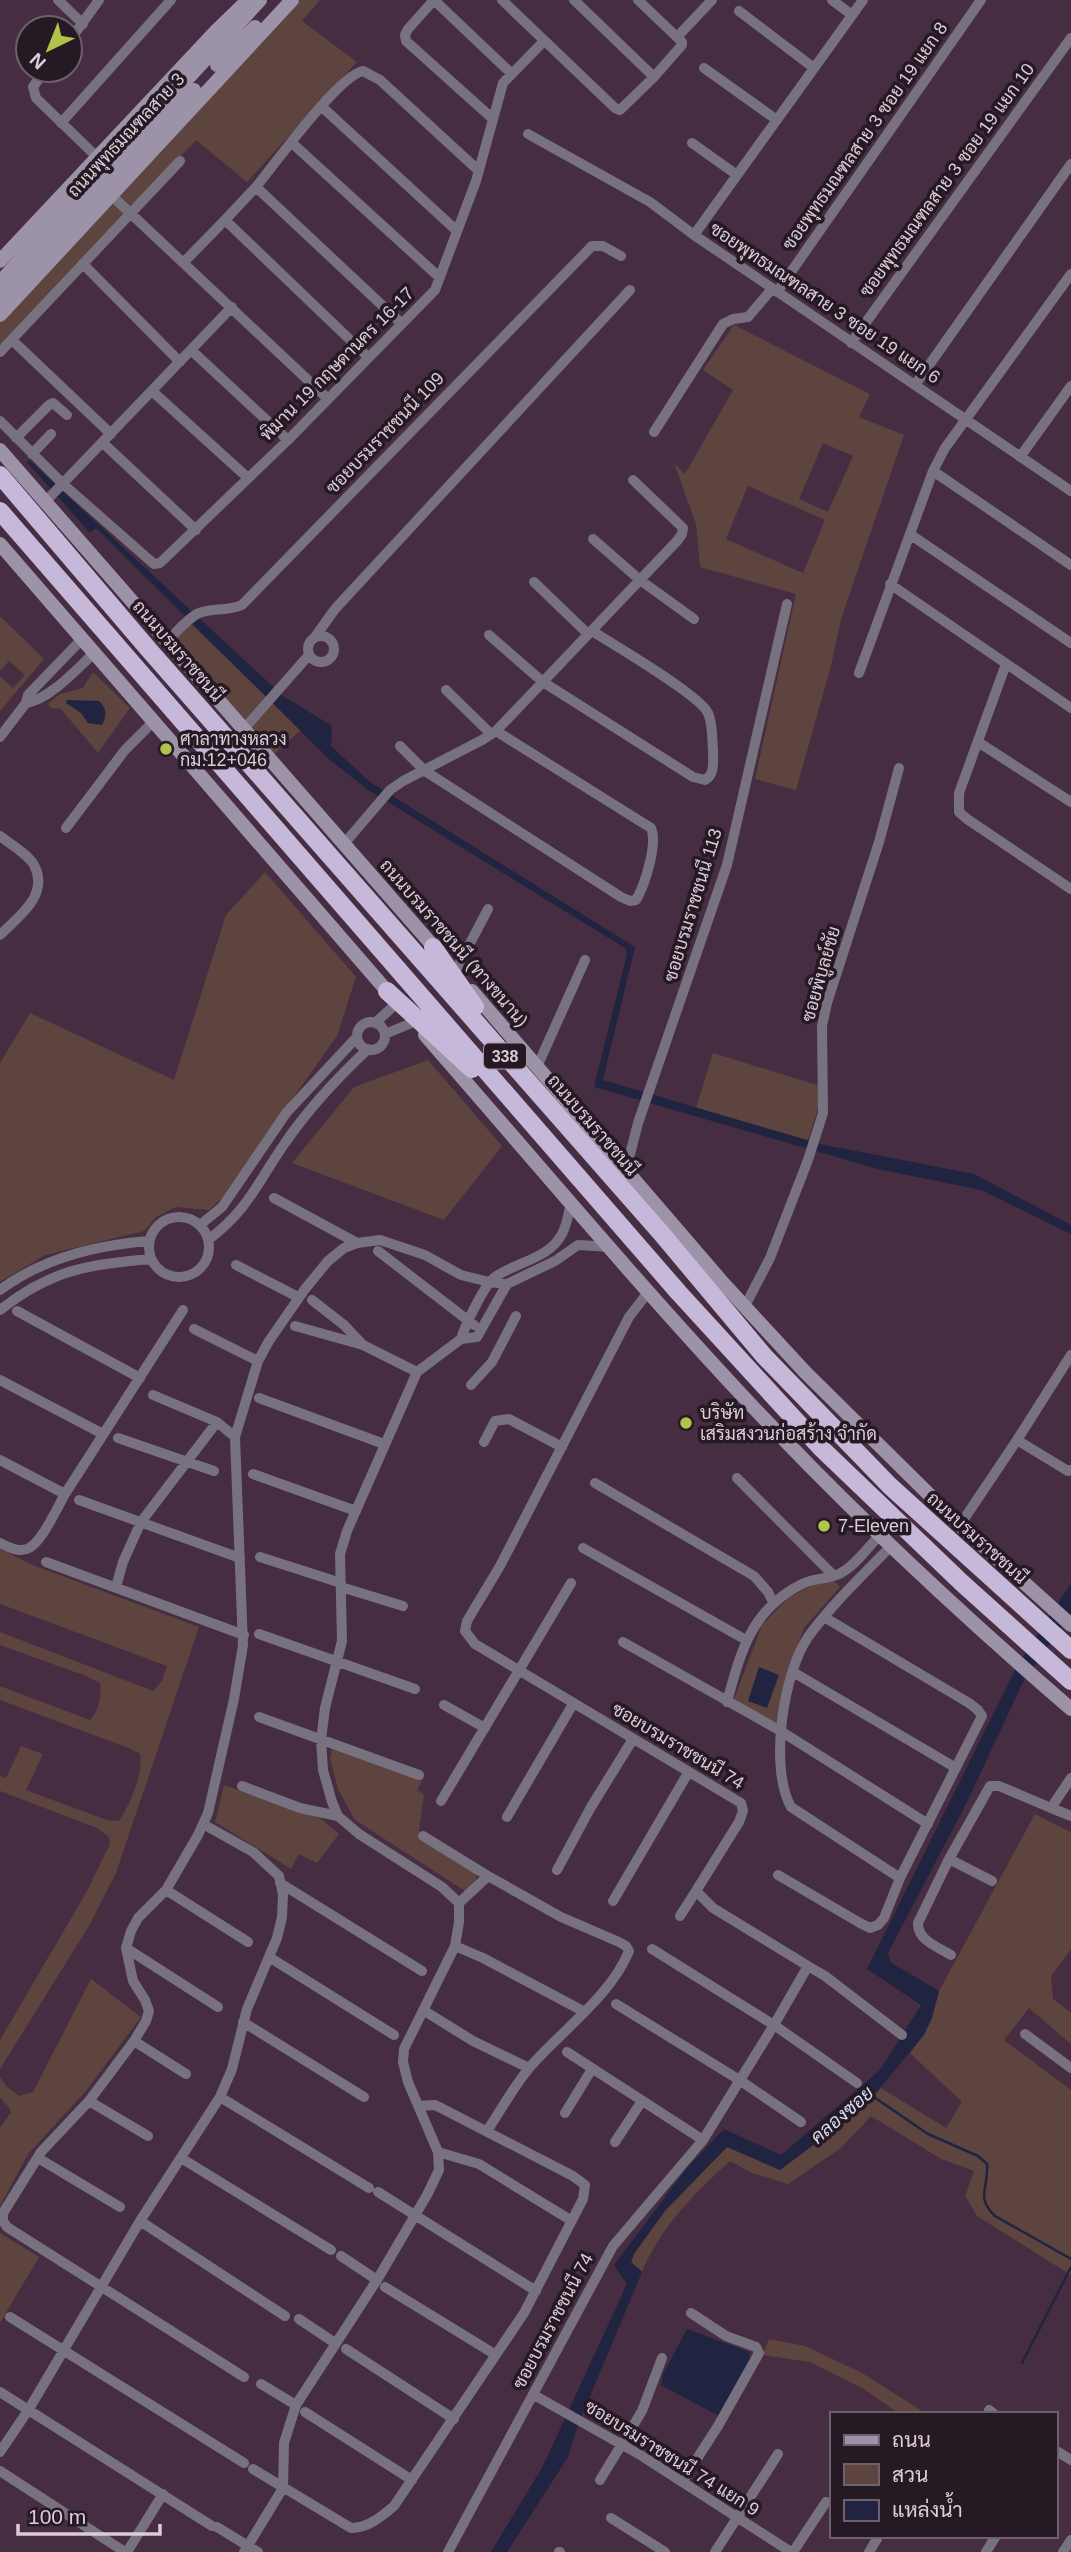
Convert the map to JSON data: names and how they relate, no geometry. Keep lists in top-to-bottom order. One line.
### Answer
{"streets":{"highway":["ถนนบรมราชชนนี","338"],"main road":["ถนนพุทธมณฑลสาย 3","ถนนบรมราชชนนี (ทางขนาน)"],"street":["ซอยพุทธมณฑลสาย 3 ซอย 19 แยก 8","ซอยพุทธมณฑลสาย 3 ซอย 19 แยก 10","ซอยพุทธมณฑลสาย 3 ซอย 19 แยก 6","พิมาน 19 กฤษดานคร 16-17","ซอยบรมราชชนนี 109","ซอยบรมราชชนนี 113","ซอยพิบูลย์ชัย","ซอยบรมราชชนนี 74","ซอยบรมราชชนนี 74 แยก 9"]},"crossings":[["ซอยพุทธมณฑลสาย 3 ซอย 19 แยก 8","ซอยพุทธมณฑลสาย 3 ซอย 19 แยก 6"],["ซอยพุทธมณฑลสาย 3 ซอย 19 แยก 10","ซอยพุทธมณฑลสาย 3 ซอย 19 แยก 6"],["ซอยบรมราชชนนี 109","ถนนบรมราชชนนี (ทางขนาน)"],["ซอยบรมราชชนนี 113","ถนนบรมราชชนนี (ทางขนาน)"],["ถนนบรมราชชนนี (ทางขนาน)","ซอยพิบูลย์ชัย"],["338","ซอยบรมราชชนนี 74"],["ซอยบรมราชชนนี 74","ซอยบรมราชชนนี 74 แยก 9"]],"water":["คลองซอย"],"places":["ศาลาทางหลวง กม.12+046","บริษัท เสริมสงวนก่อสร้าง จำกัด","7-Eleven"],"legend":["ถนน","สวน","แหล่งน้ำ"],"scale_bar":"100 m","north":"bottom left"}
